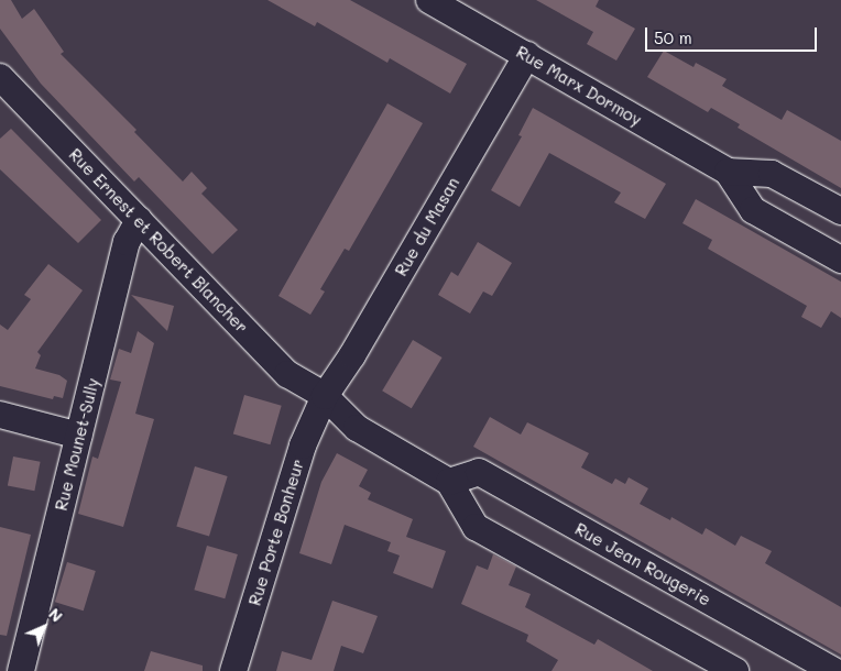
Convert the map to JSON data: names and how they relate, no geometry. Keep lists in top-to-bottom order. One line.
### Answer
{"streets":{"street":["Rue Marx Dormoy","Rue du Masan","Rue Ernest et Robert Blancher","Rue Mounet-Sully","Rue Porte Bonheur","Rue Jean Rougerie"]},"crossings":[["Rue Marx Dormoy","Rue du Masan"],["Rue du Masan","Rue Ernest et Robert Blancher"],["Rue du Masan","Rue Porte Bonheur"],["Rue Ernest et Robert Blancher","Rue Mounet-Sully"],["Rue Ernest et Robert Blancher","Rue Porte Bonheur"]],"scale_bar":"50 m","north":"top right"}
